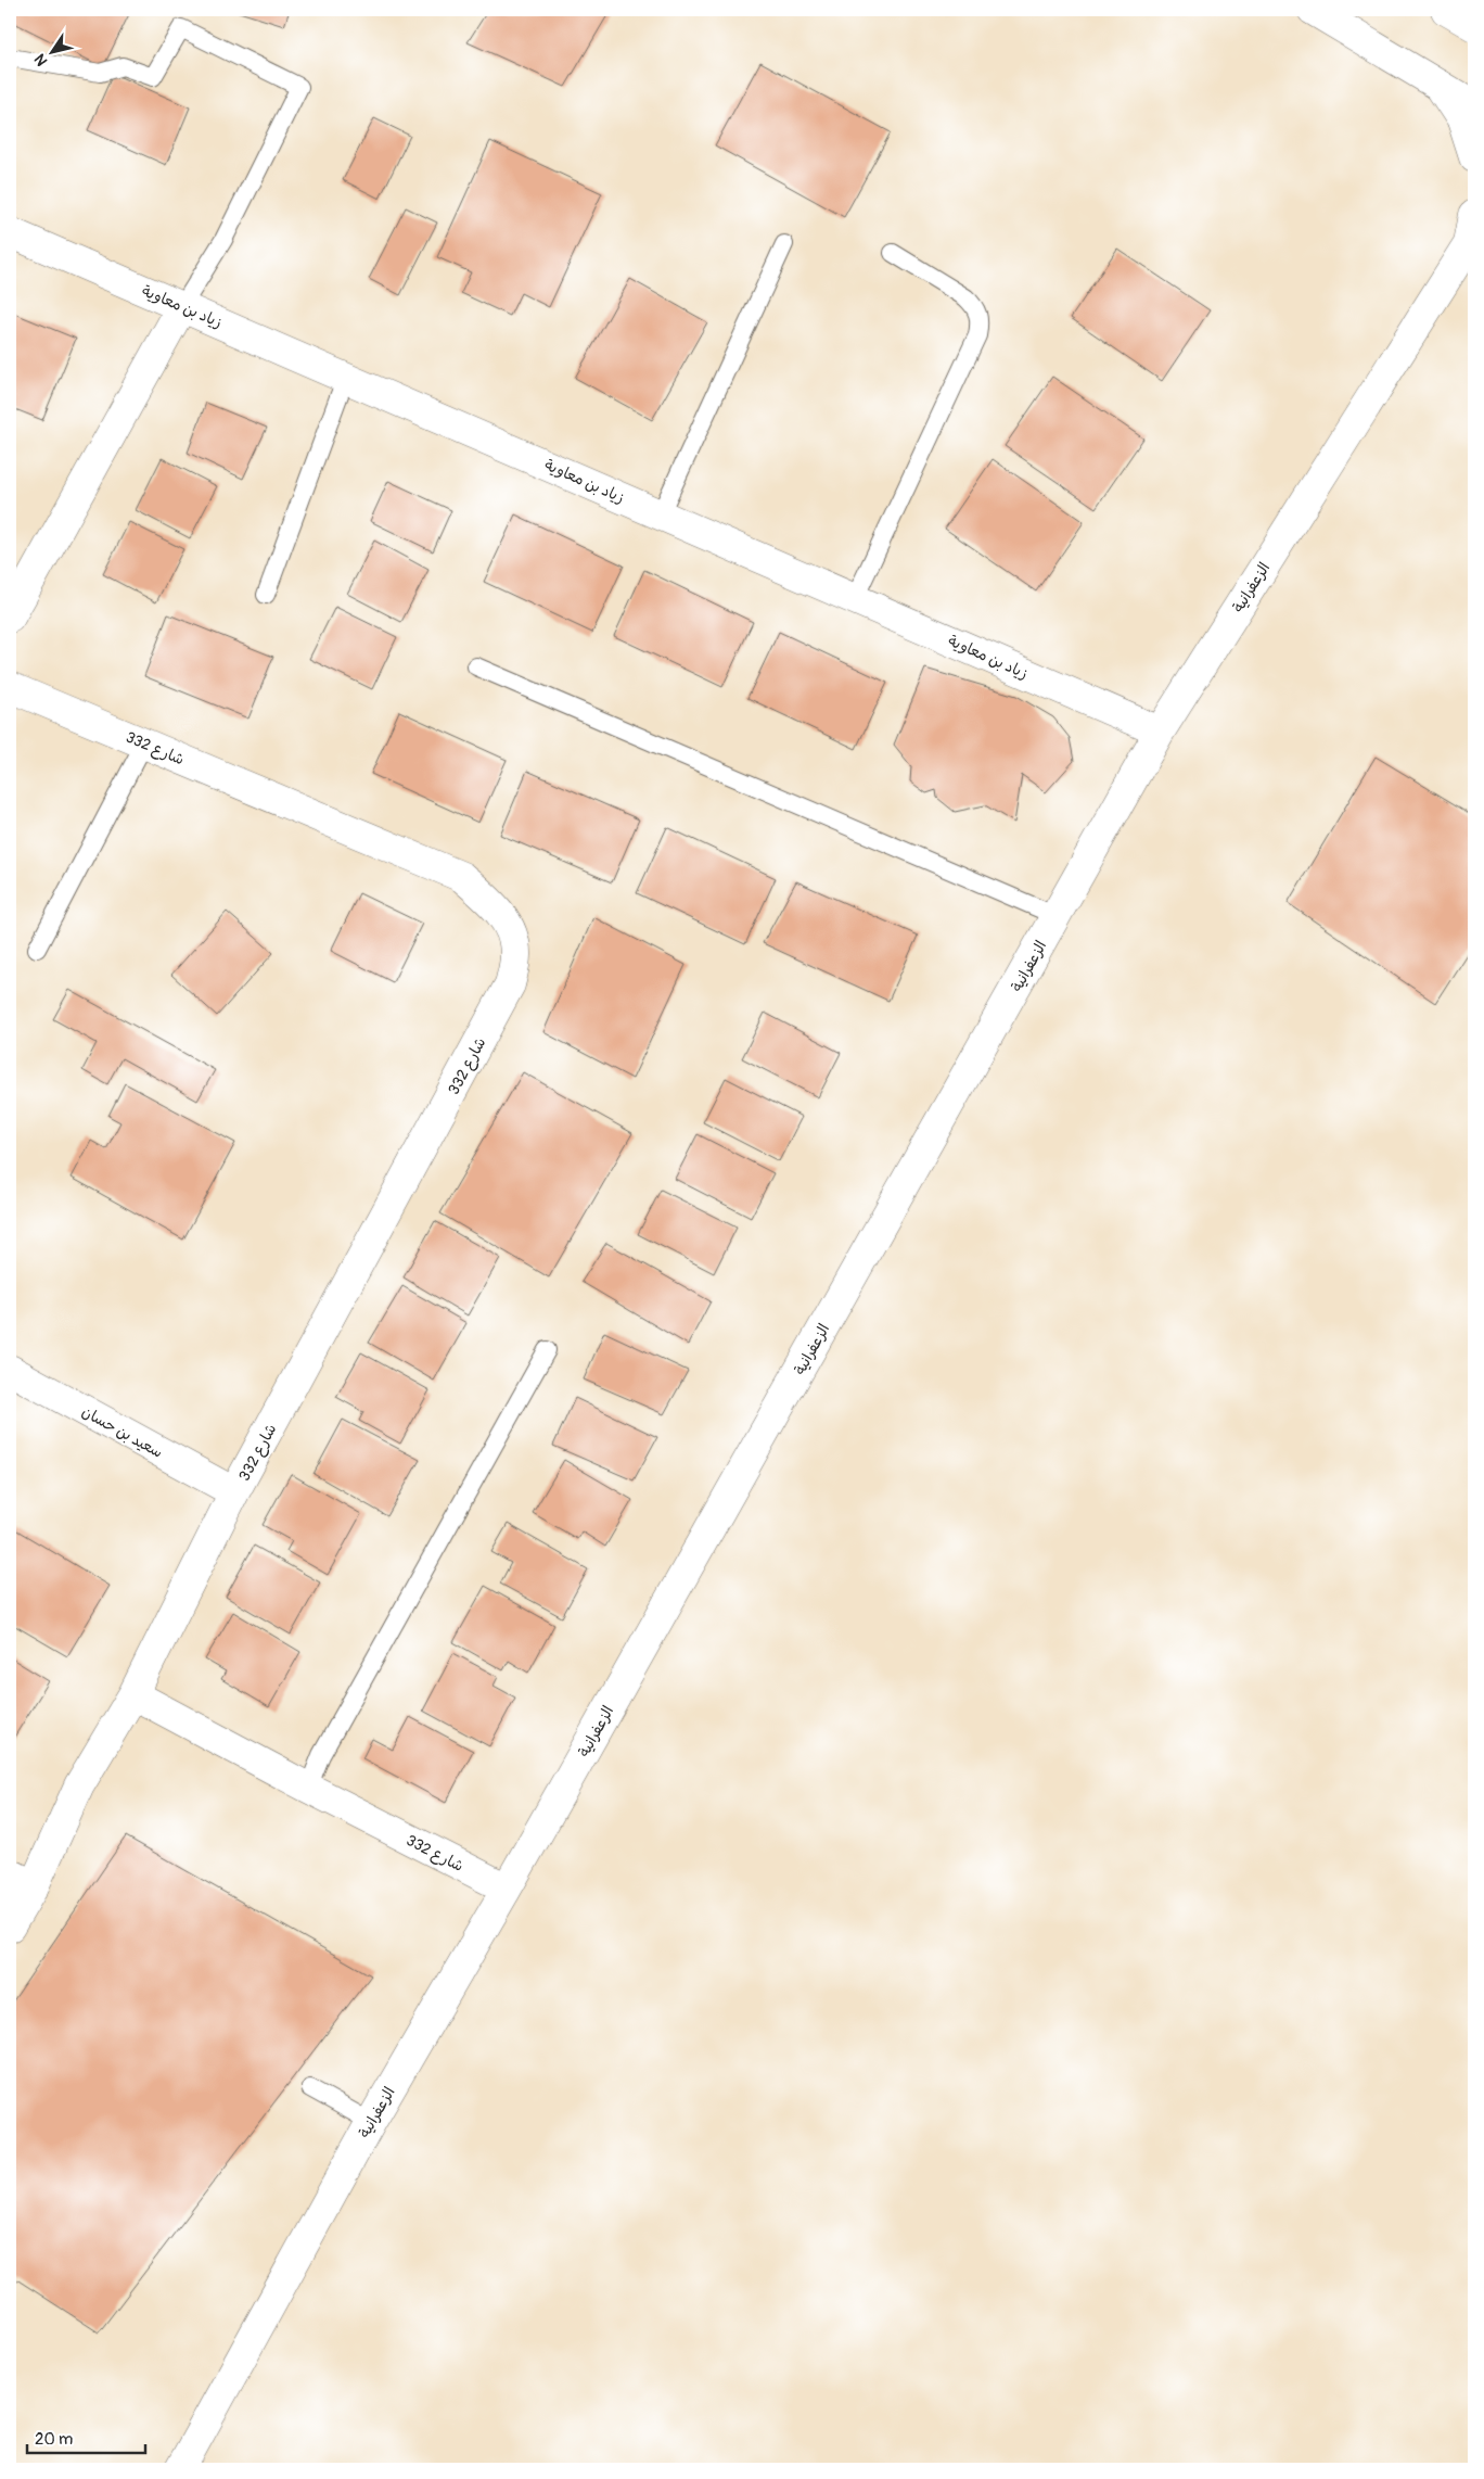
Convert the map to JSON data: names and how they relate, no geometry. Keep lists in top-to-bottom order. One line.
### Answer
{"streets":{"street":["زياد بن معاوية","الزعفرانية","شارع 332","سعيد بن حسان"]},"crossings":[["زياد بن معاوية","الزعفرانية"],["الزعفرانية","شارع 332"],["شارع 332","سعيد بن حسان"]],"scale_bar":"20 m","north":"bottom left"}
